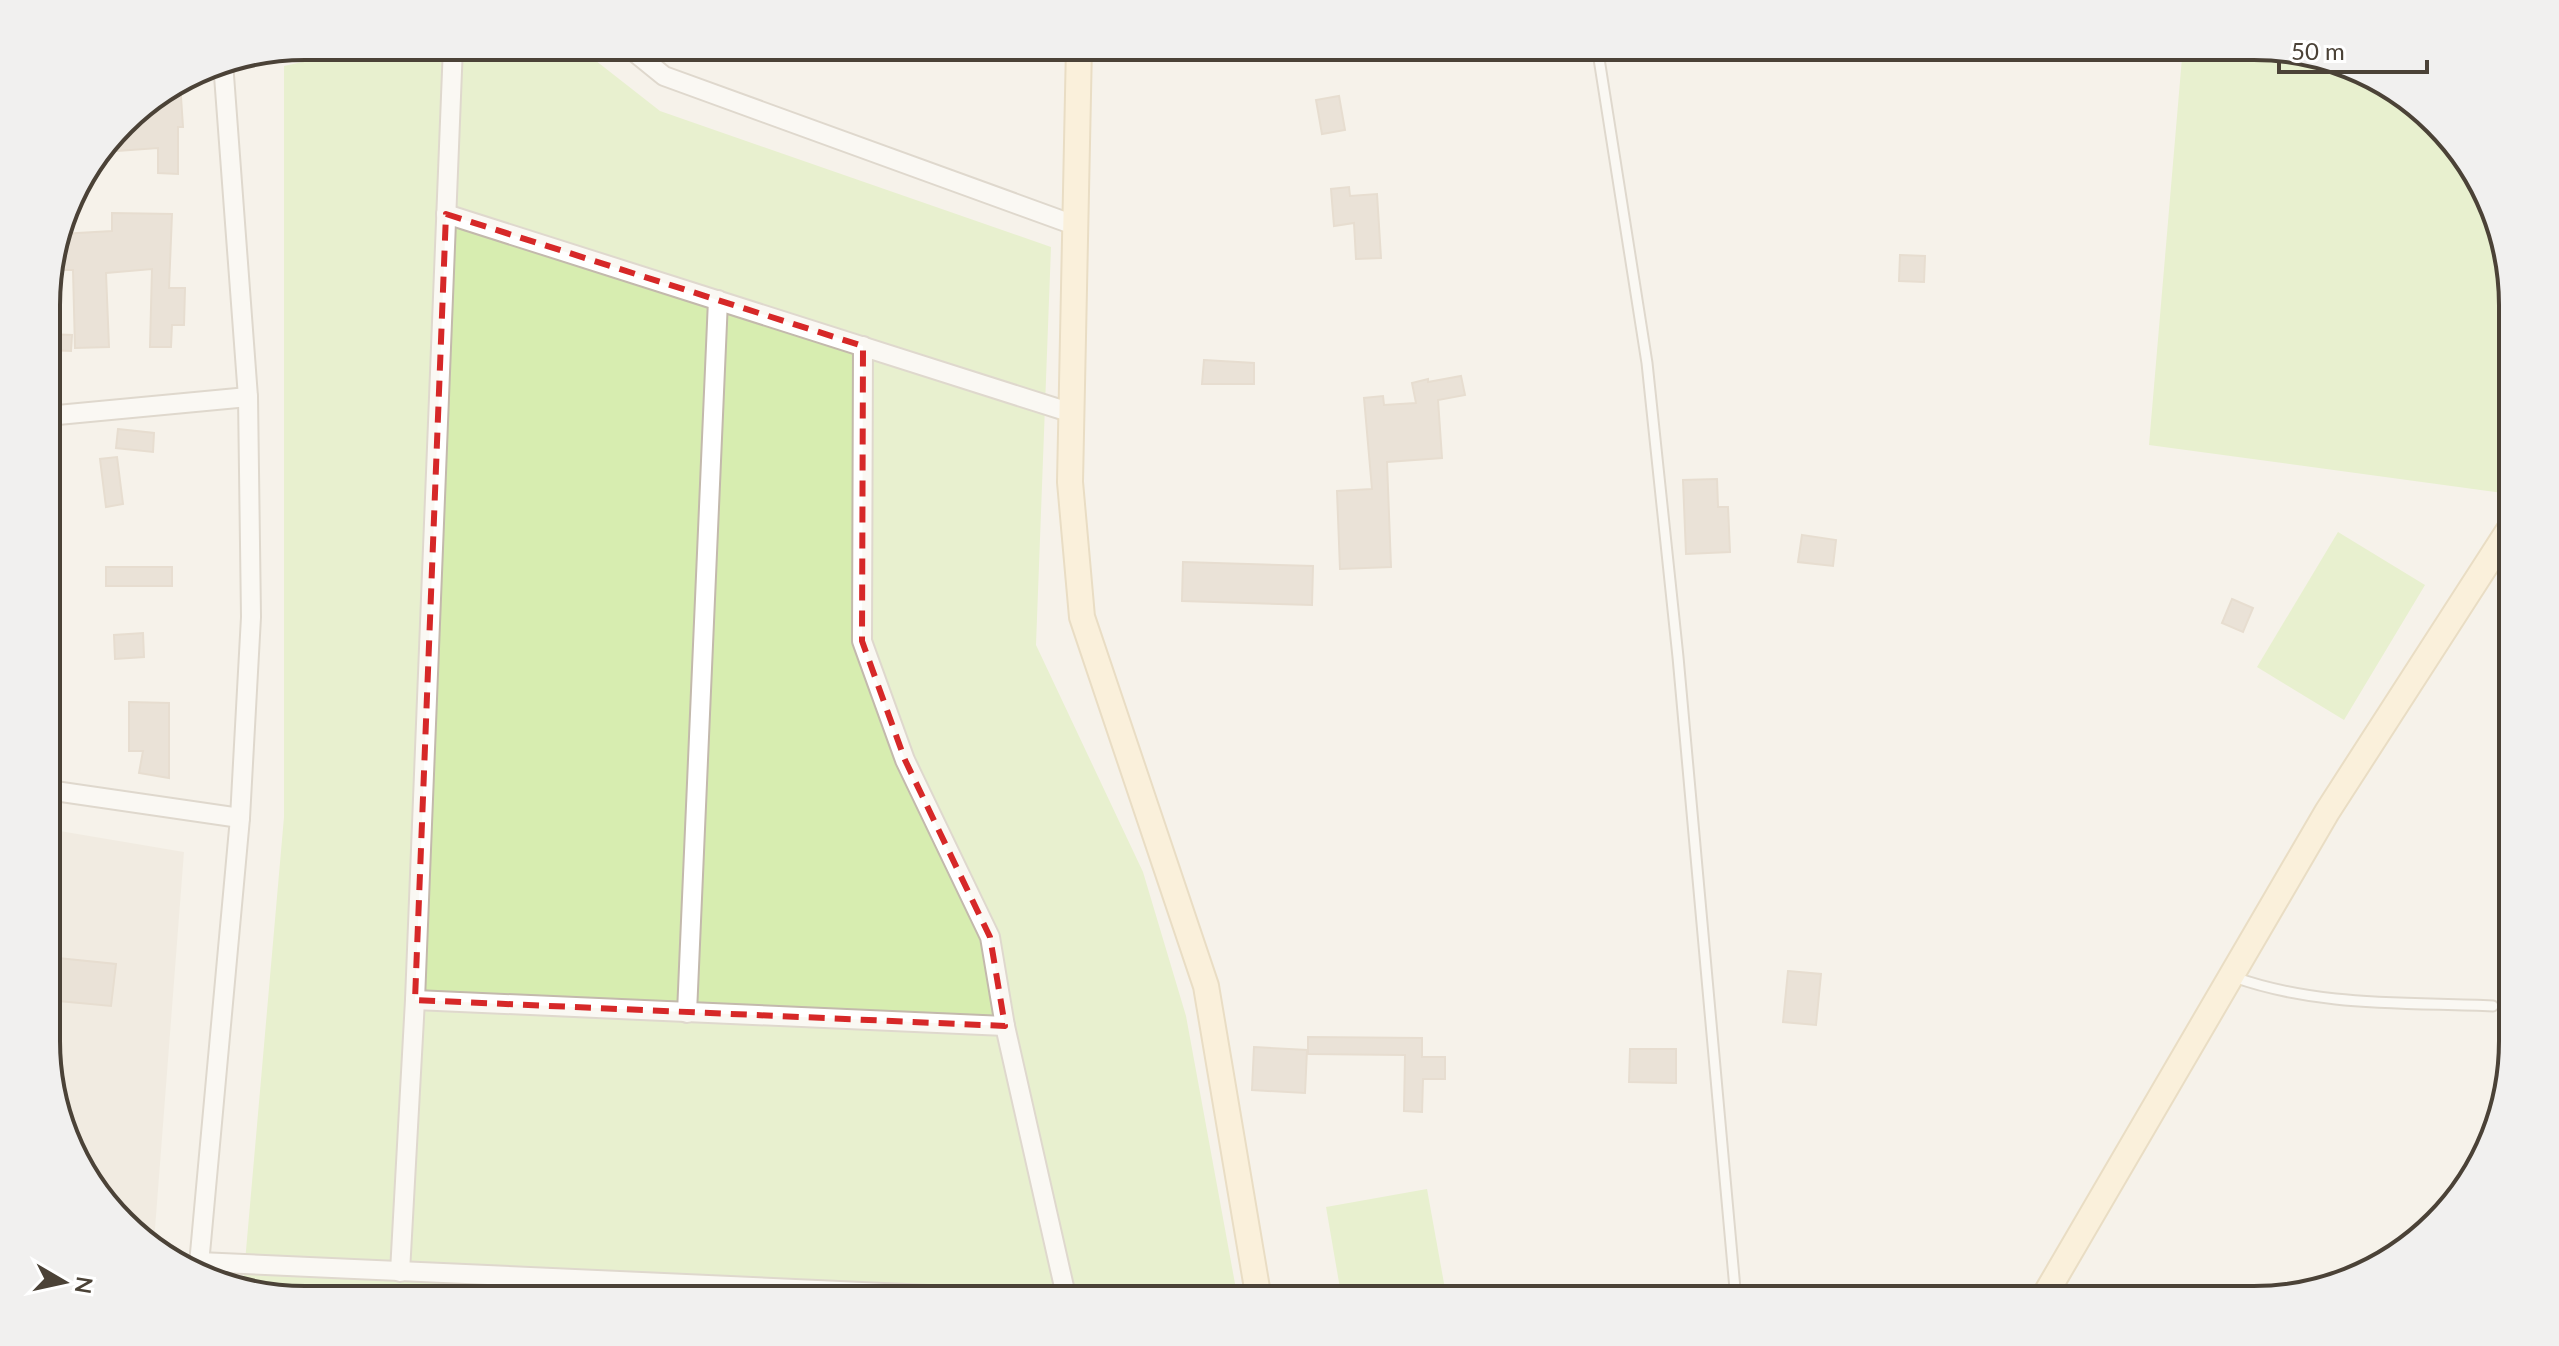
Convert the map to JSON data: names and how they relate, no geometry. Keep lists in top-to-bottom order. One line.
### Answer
{"scale_bar":"50 m","north":"right"}
